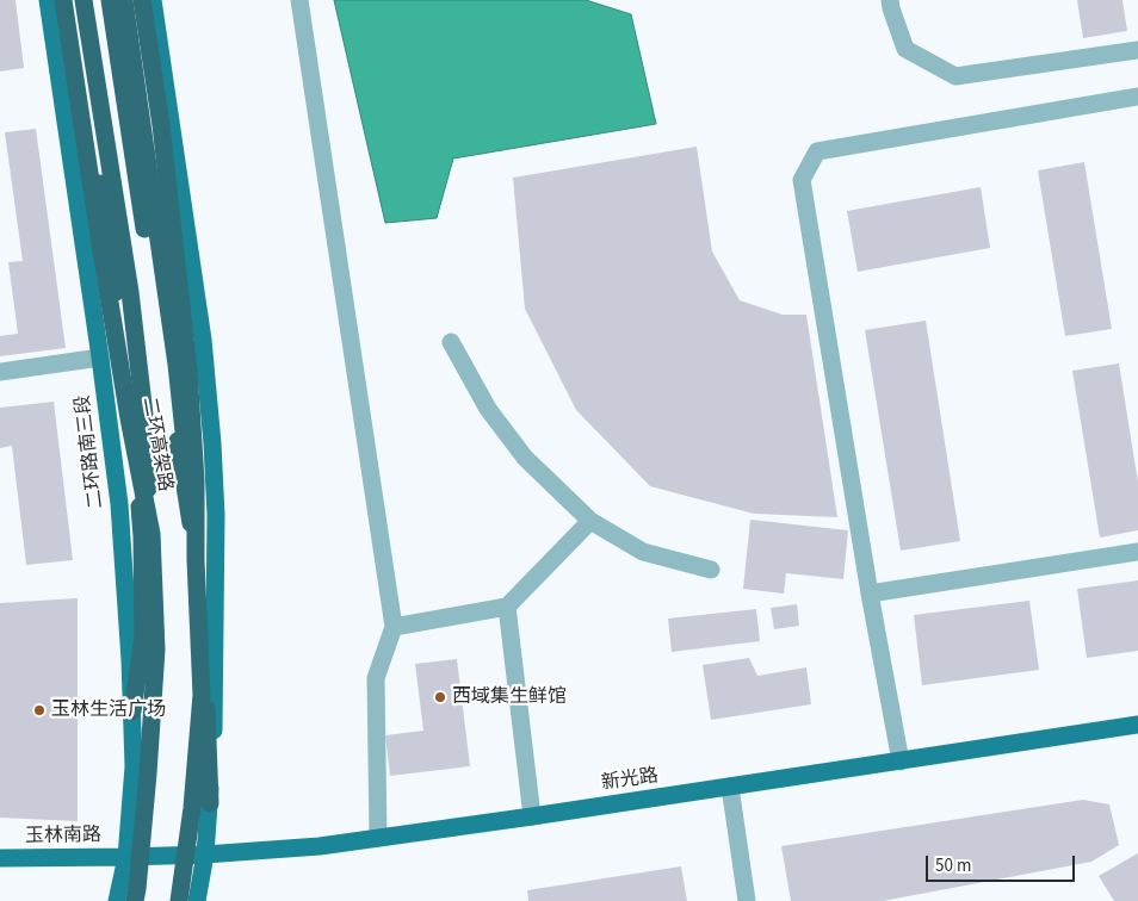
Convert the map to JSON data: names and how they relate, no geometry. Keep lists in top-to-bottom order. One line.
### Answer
{"streets":{"highway":["二环高架路"],"main road":["二环路南三段","新光路","玉林南路"]},"crossings":[["二环路南三段","新光路"],["二环路南三段","玉林南路"],["新光路","玉林南路"]],"places":["西域集生鲜馆","玉林生活广场"],"scale_bar":"50 m"}
